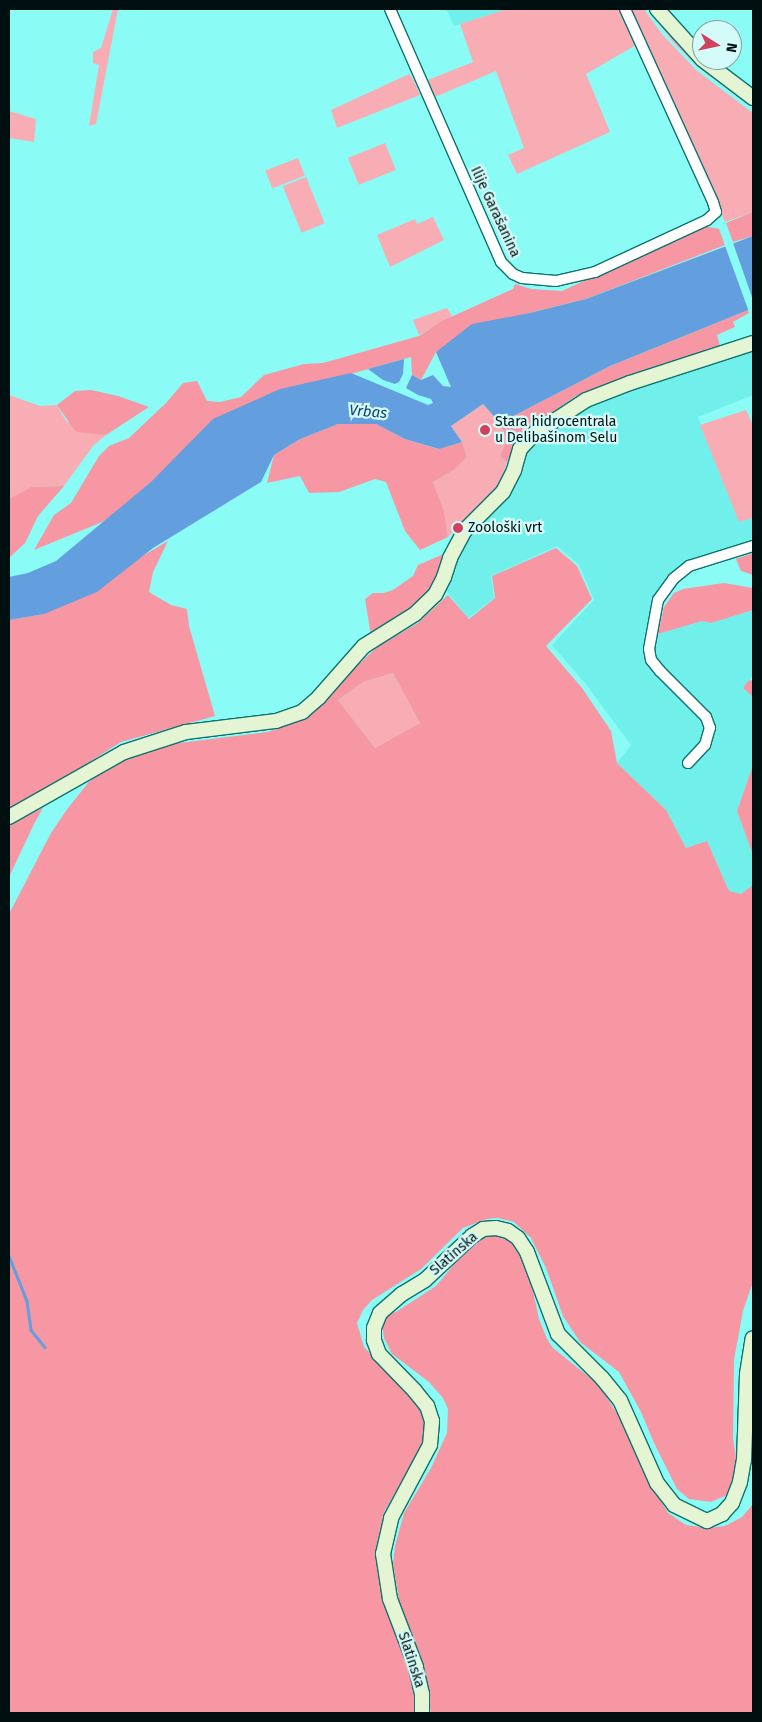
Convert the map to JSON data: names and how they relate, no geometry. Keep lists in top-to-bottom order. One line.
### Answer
{"streets":{"street":["Ilije Garašanina","Slatinska"]},"water":["Vrbas"],"places":["Stara hidrocentrala u Delibašinom Selu","Zoološki vrt"],"north":"right"}
